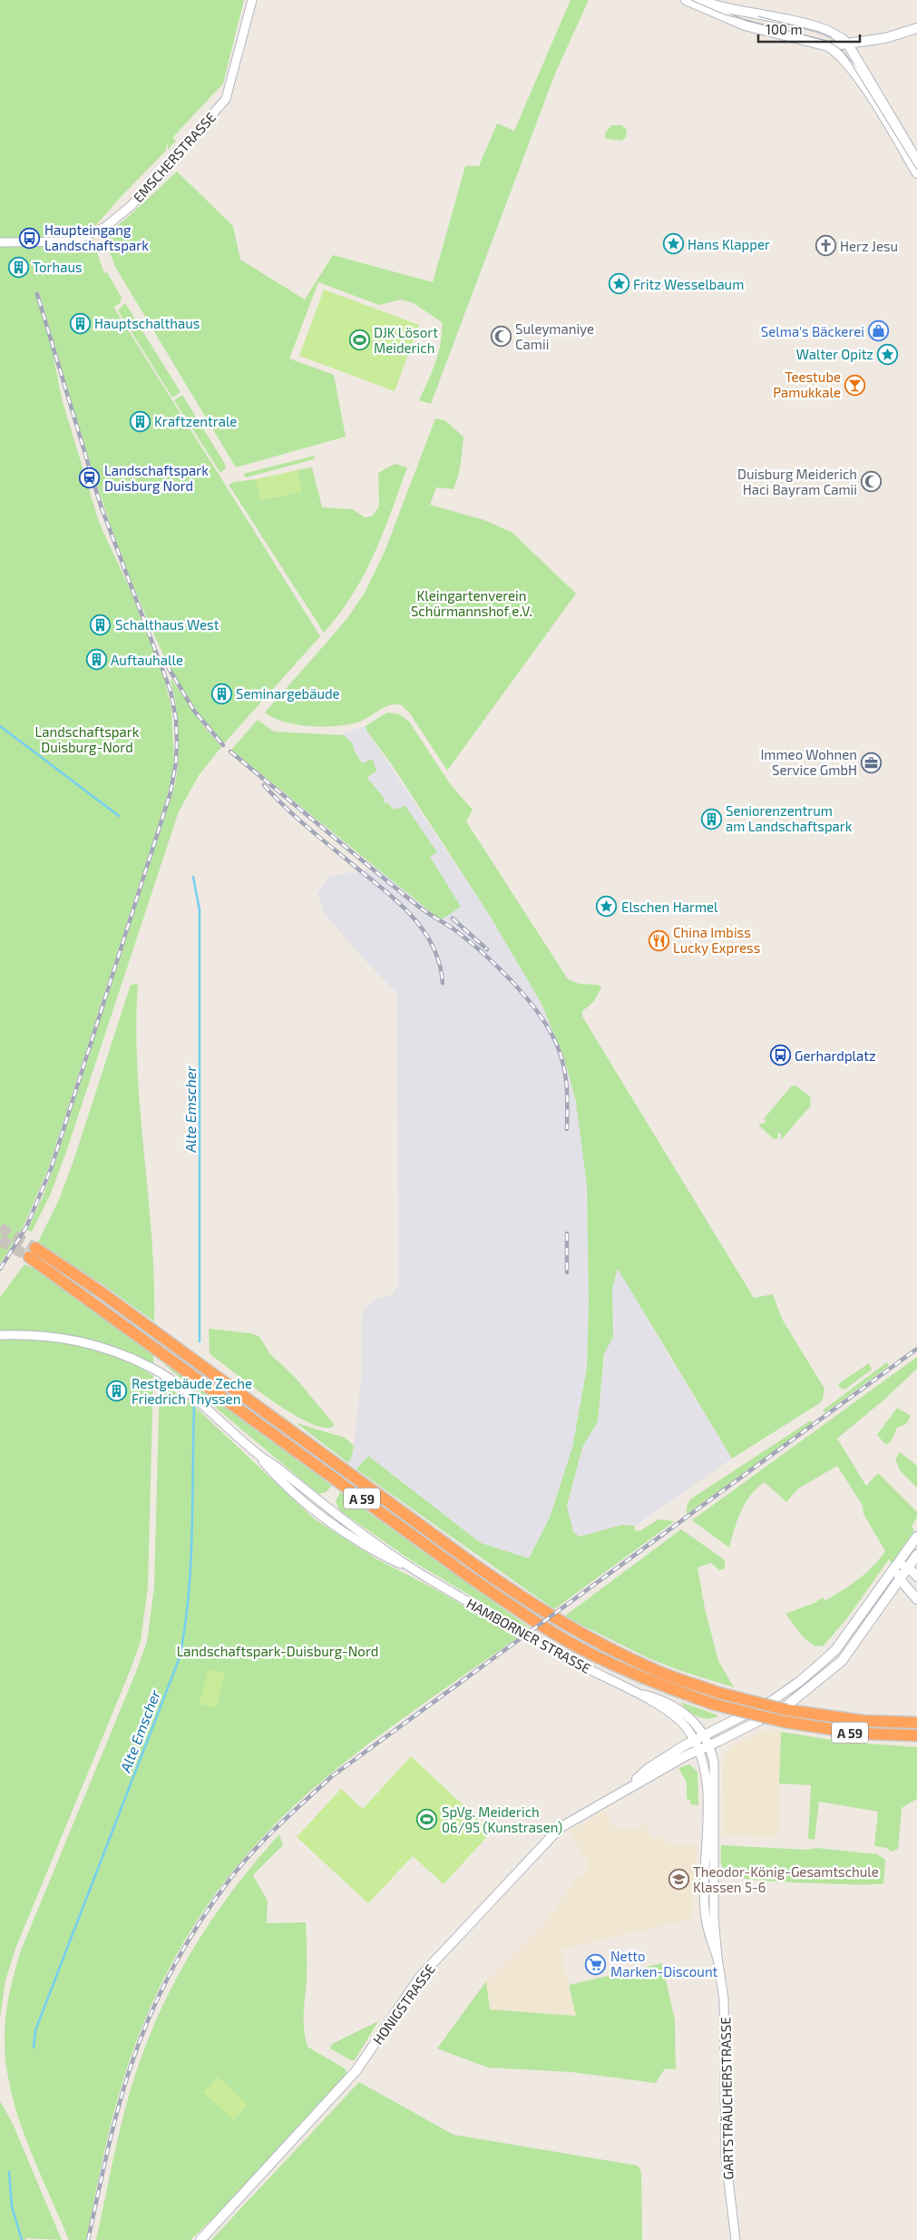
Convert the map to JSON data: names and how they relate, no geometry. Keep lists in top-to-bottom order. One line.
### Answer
{"streets":{"highway":["A 59"],"main road":["HONIGSTRASSE"],"street":["EMSCHERSTRASSE","HAMBORNER STRASSE","GARTSTRÄUCHERSTRASSE"]},"crossings":[["HAMBORNER STRASSE","HONIGSTRASSE"],["HAMBORNER STRASSE","GARTSTRÄUCHERSTRASSE"],["HONIGSTRASSE","GARTSTRÄUCHERSTRASSE"]],"water":["Alte Emscher"],"parks":["Kleingartenverein Schürmannshof e.V.","Landschaftspark Duisburg-Nord","Landschaftspark-Duisburg-Nord"],"places":{"bus stop":["Haupteingang Landschaftspark","Gerhardplatz"],"place":["Hans Klapper","Fritz Wesselbaum","Walter Opitz","Elschen Harmel"],"church":["Herz Jesu"],"building":["Torhaus","Hauptschalthaus","Kraftzentrale","Schalthaus West","Auftauhalle","Seminargebäude","Seniorenzentrum am Landschaftspark","Restgebäude Zeche Friedrich Thyssen"],"shop":["Selma's Bäckerei"],"mosque":["Suleymaniye Camii","Duisburg Meiderich Haci Bayram Camii"],"sports":["DJK Lösort Meiderich","SpVg. Meiderich 06/95 (Kunstrasen)"],"bar":["Teestube Pamukkale"],"station":["Landschaftspark Duisburg Nord"],"office":["Immeo Wohnen Service GmbH"],"restaurant":["China Imbiss Lucky Express"],"school or university":["Theodor-König-Gesamtschule Klassen 5-6"],"supermarket":["Netto Marken-Discount"]},"scale_bar":"100 m"}
